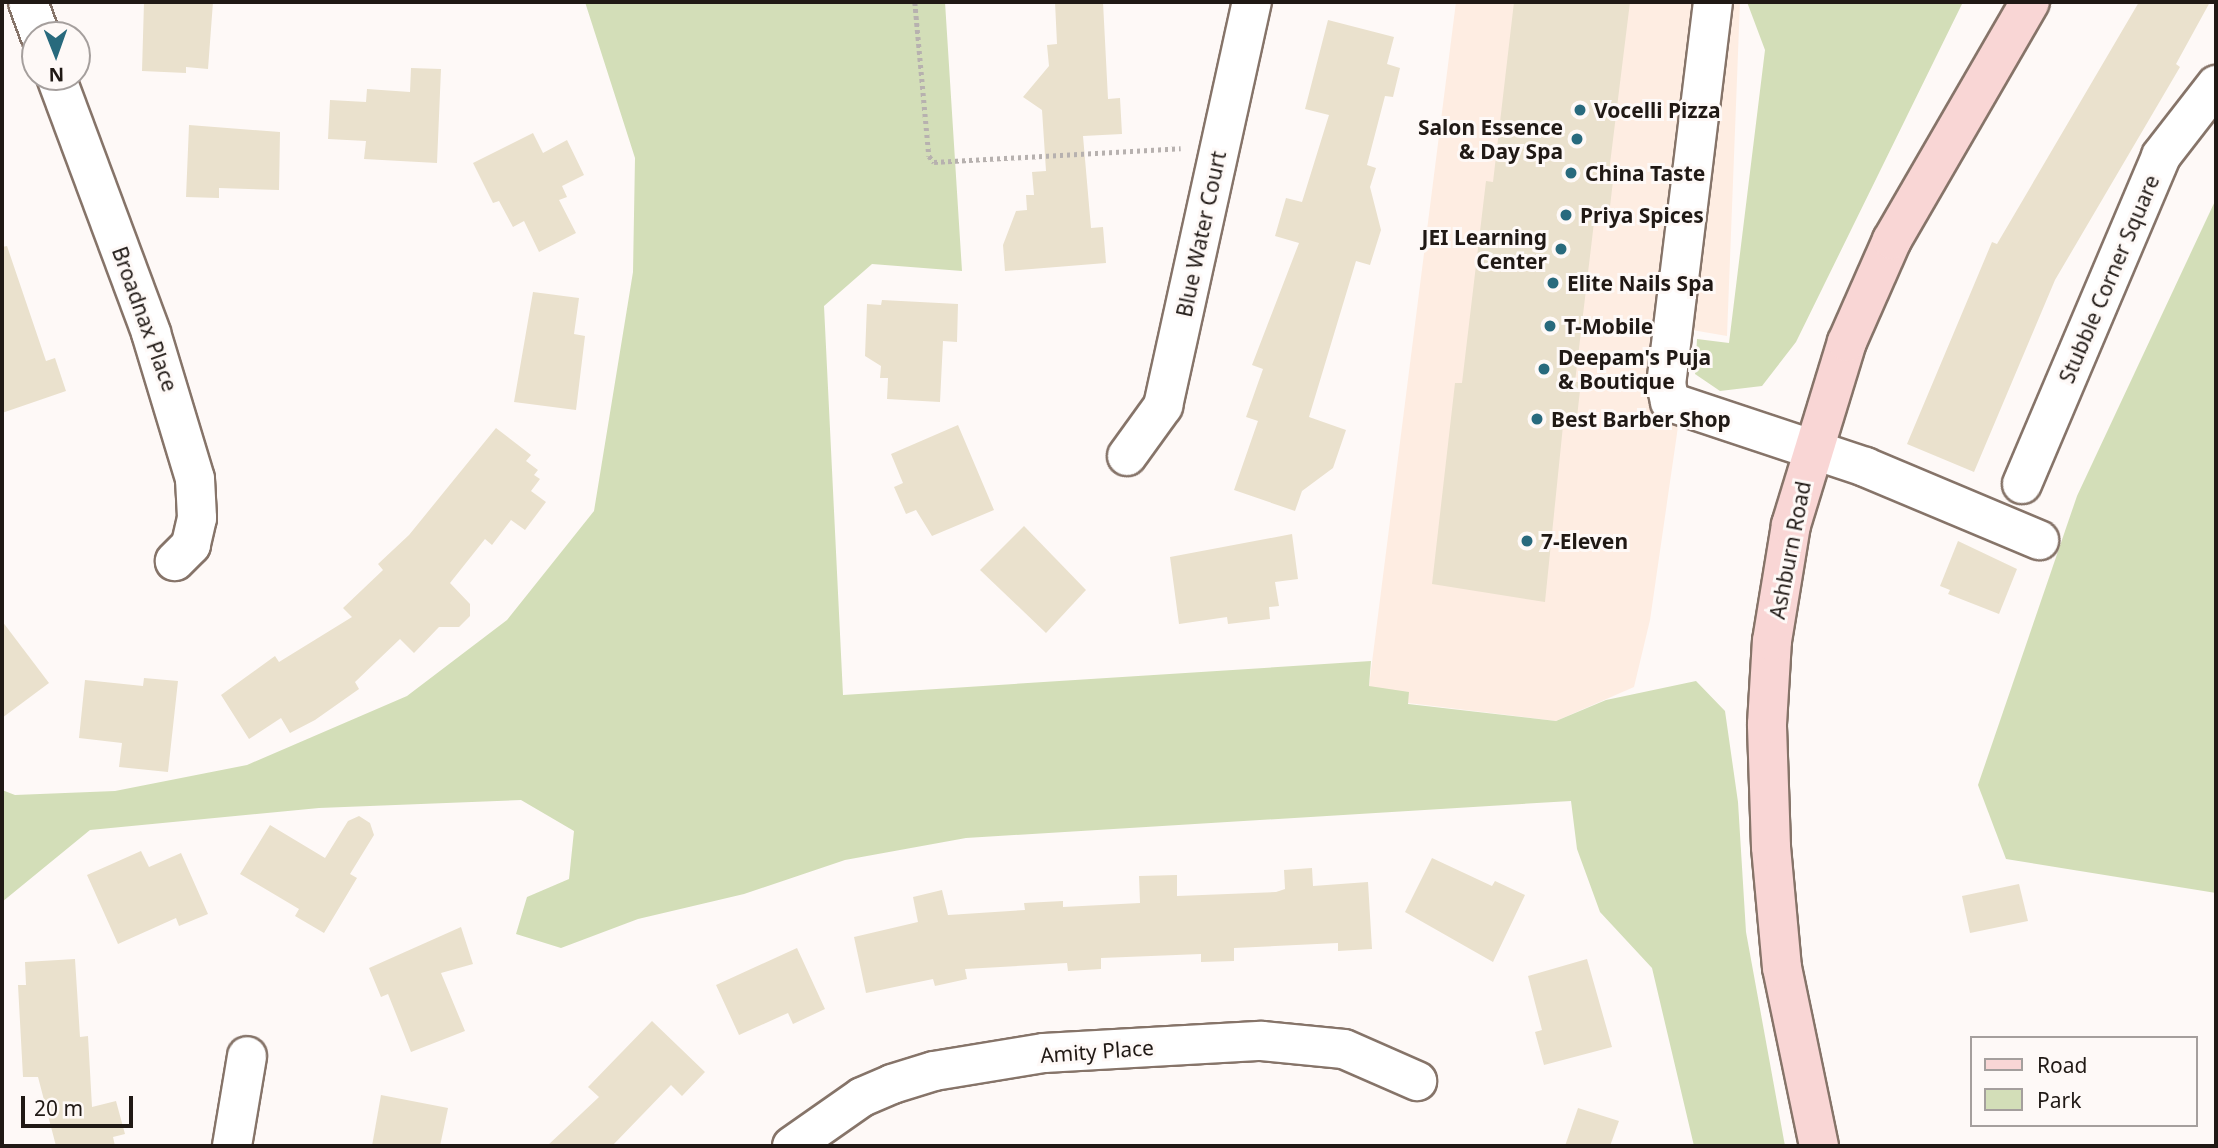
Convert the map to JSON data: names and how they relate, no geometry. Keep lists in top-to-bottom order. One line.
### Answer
{"streets":{"main road":["Ashburn Road"],"street":["Blue Water Court","Stubble Corner Square","Broadnax Place","Amity Place"]},"places":["Vocelli Pizza","Salon Essence & Day Spa","China Taste","Priya Spices","JEI Learning Center","Elite Nails Spa","T-Mobile","Deepam's Puja & Boutique","Best Barber Shop","7-Eleven"],"legend":["Road","Park"],"scale_bar":"20 m","north":"bottom"}
